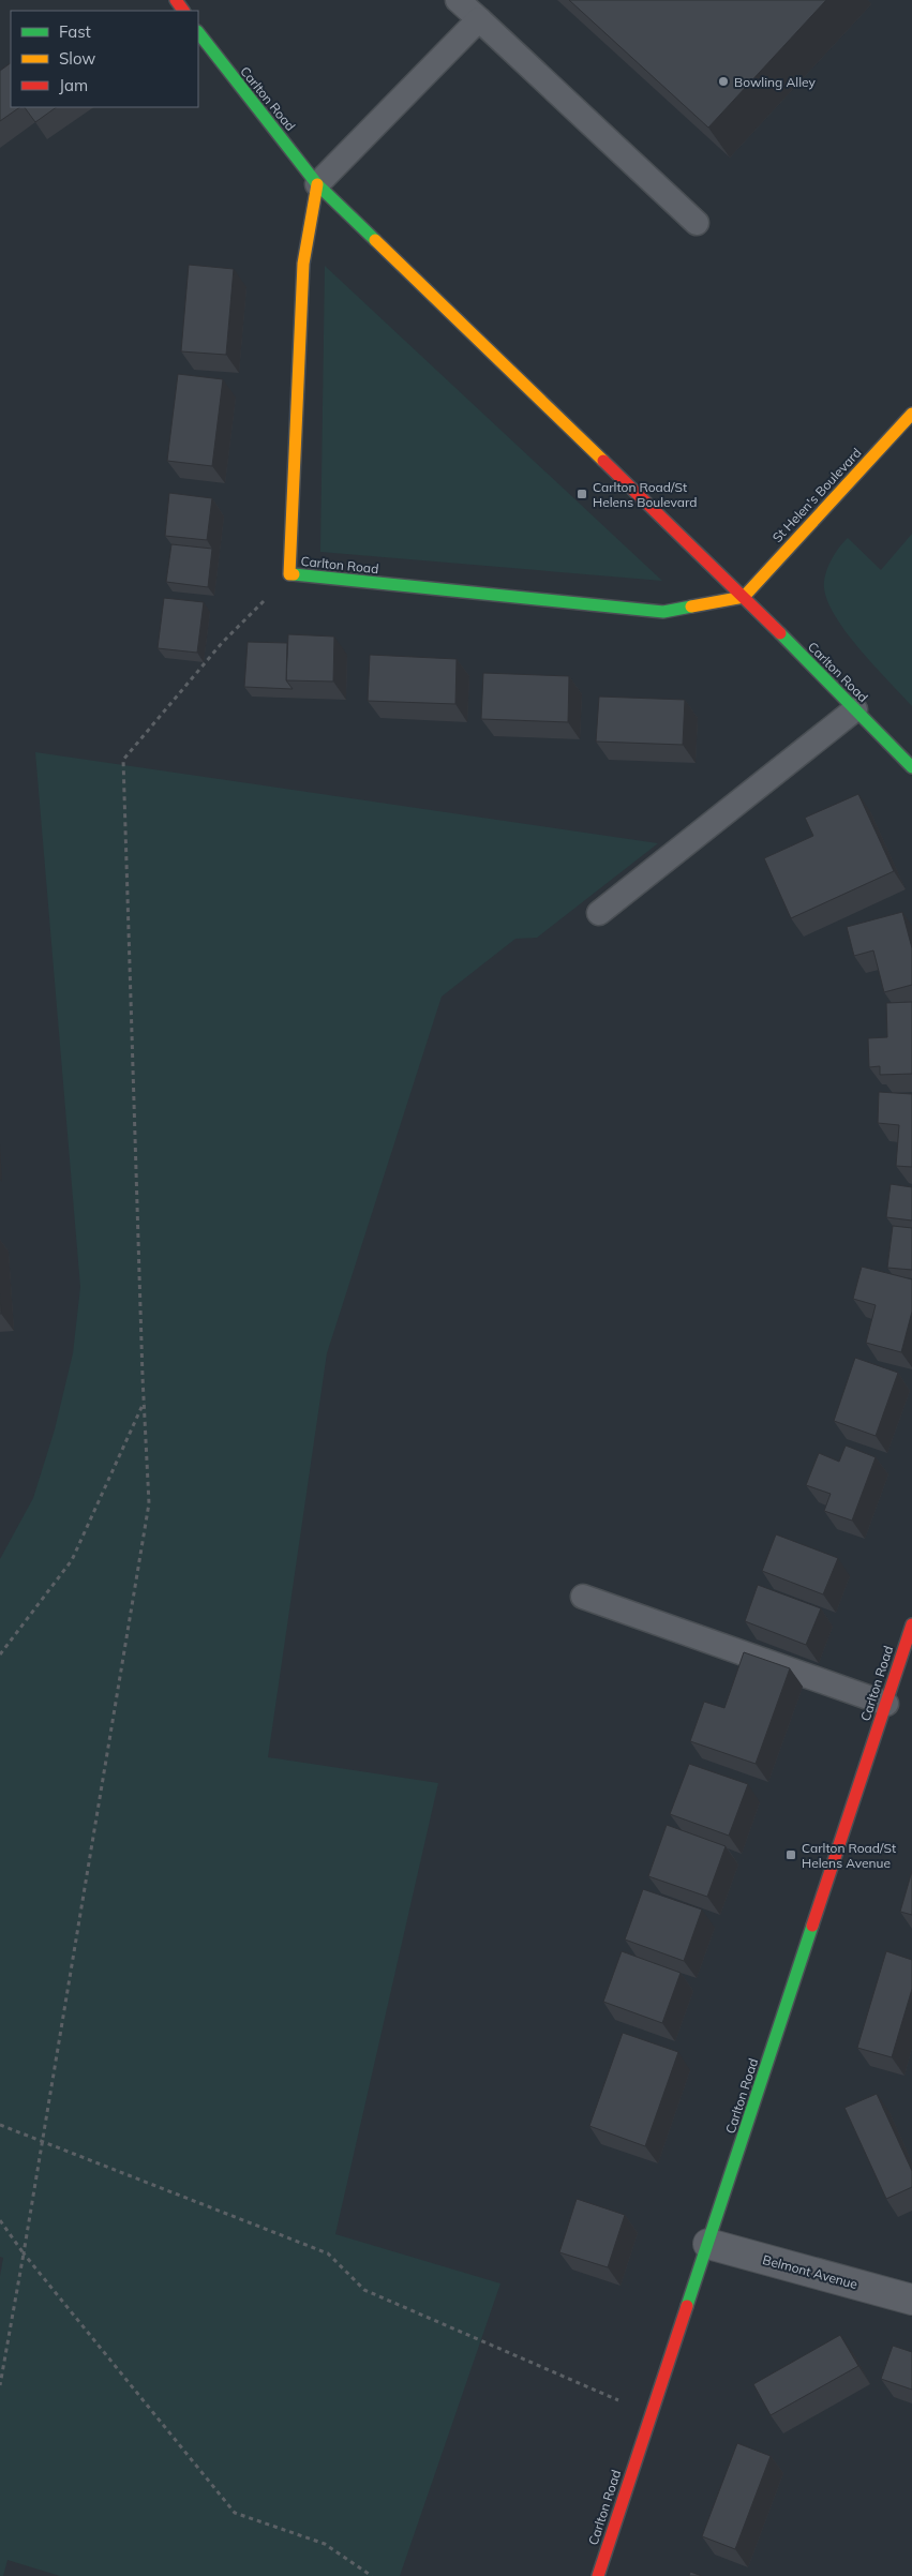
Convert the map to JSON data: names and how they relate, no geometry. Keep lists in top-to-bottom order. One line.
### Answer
{"streets":{"main road":["Carlton Road","St Helen's Boulevard"],"street":["Belmont Avenue"]},"crossings":[["Carlton Road","St Helen's Boulevard"],["Carlton Road","Belmont Avenue"]],"places":{"other":["Bowling Alley"],"transit":["Carlton Road/St Helens Boulevard","Carlton Road/St Helens Avenue"]},"legend":["Fast","Slow","Jam"]}
